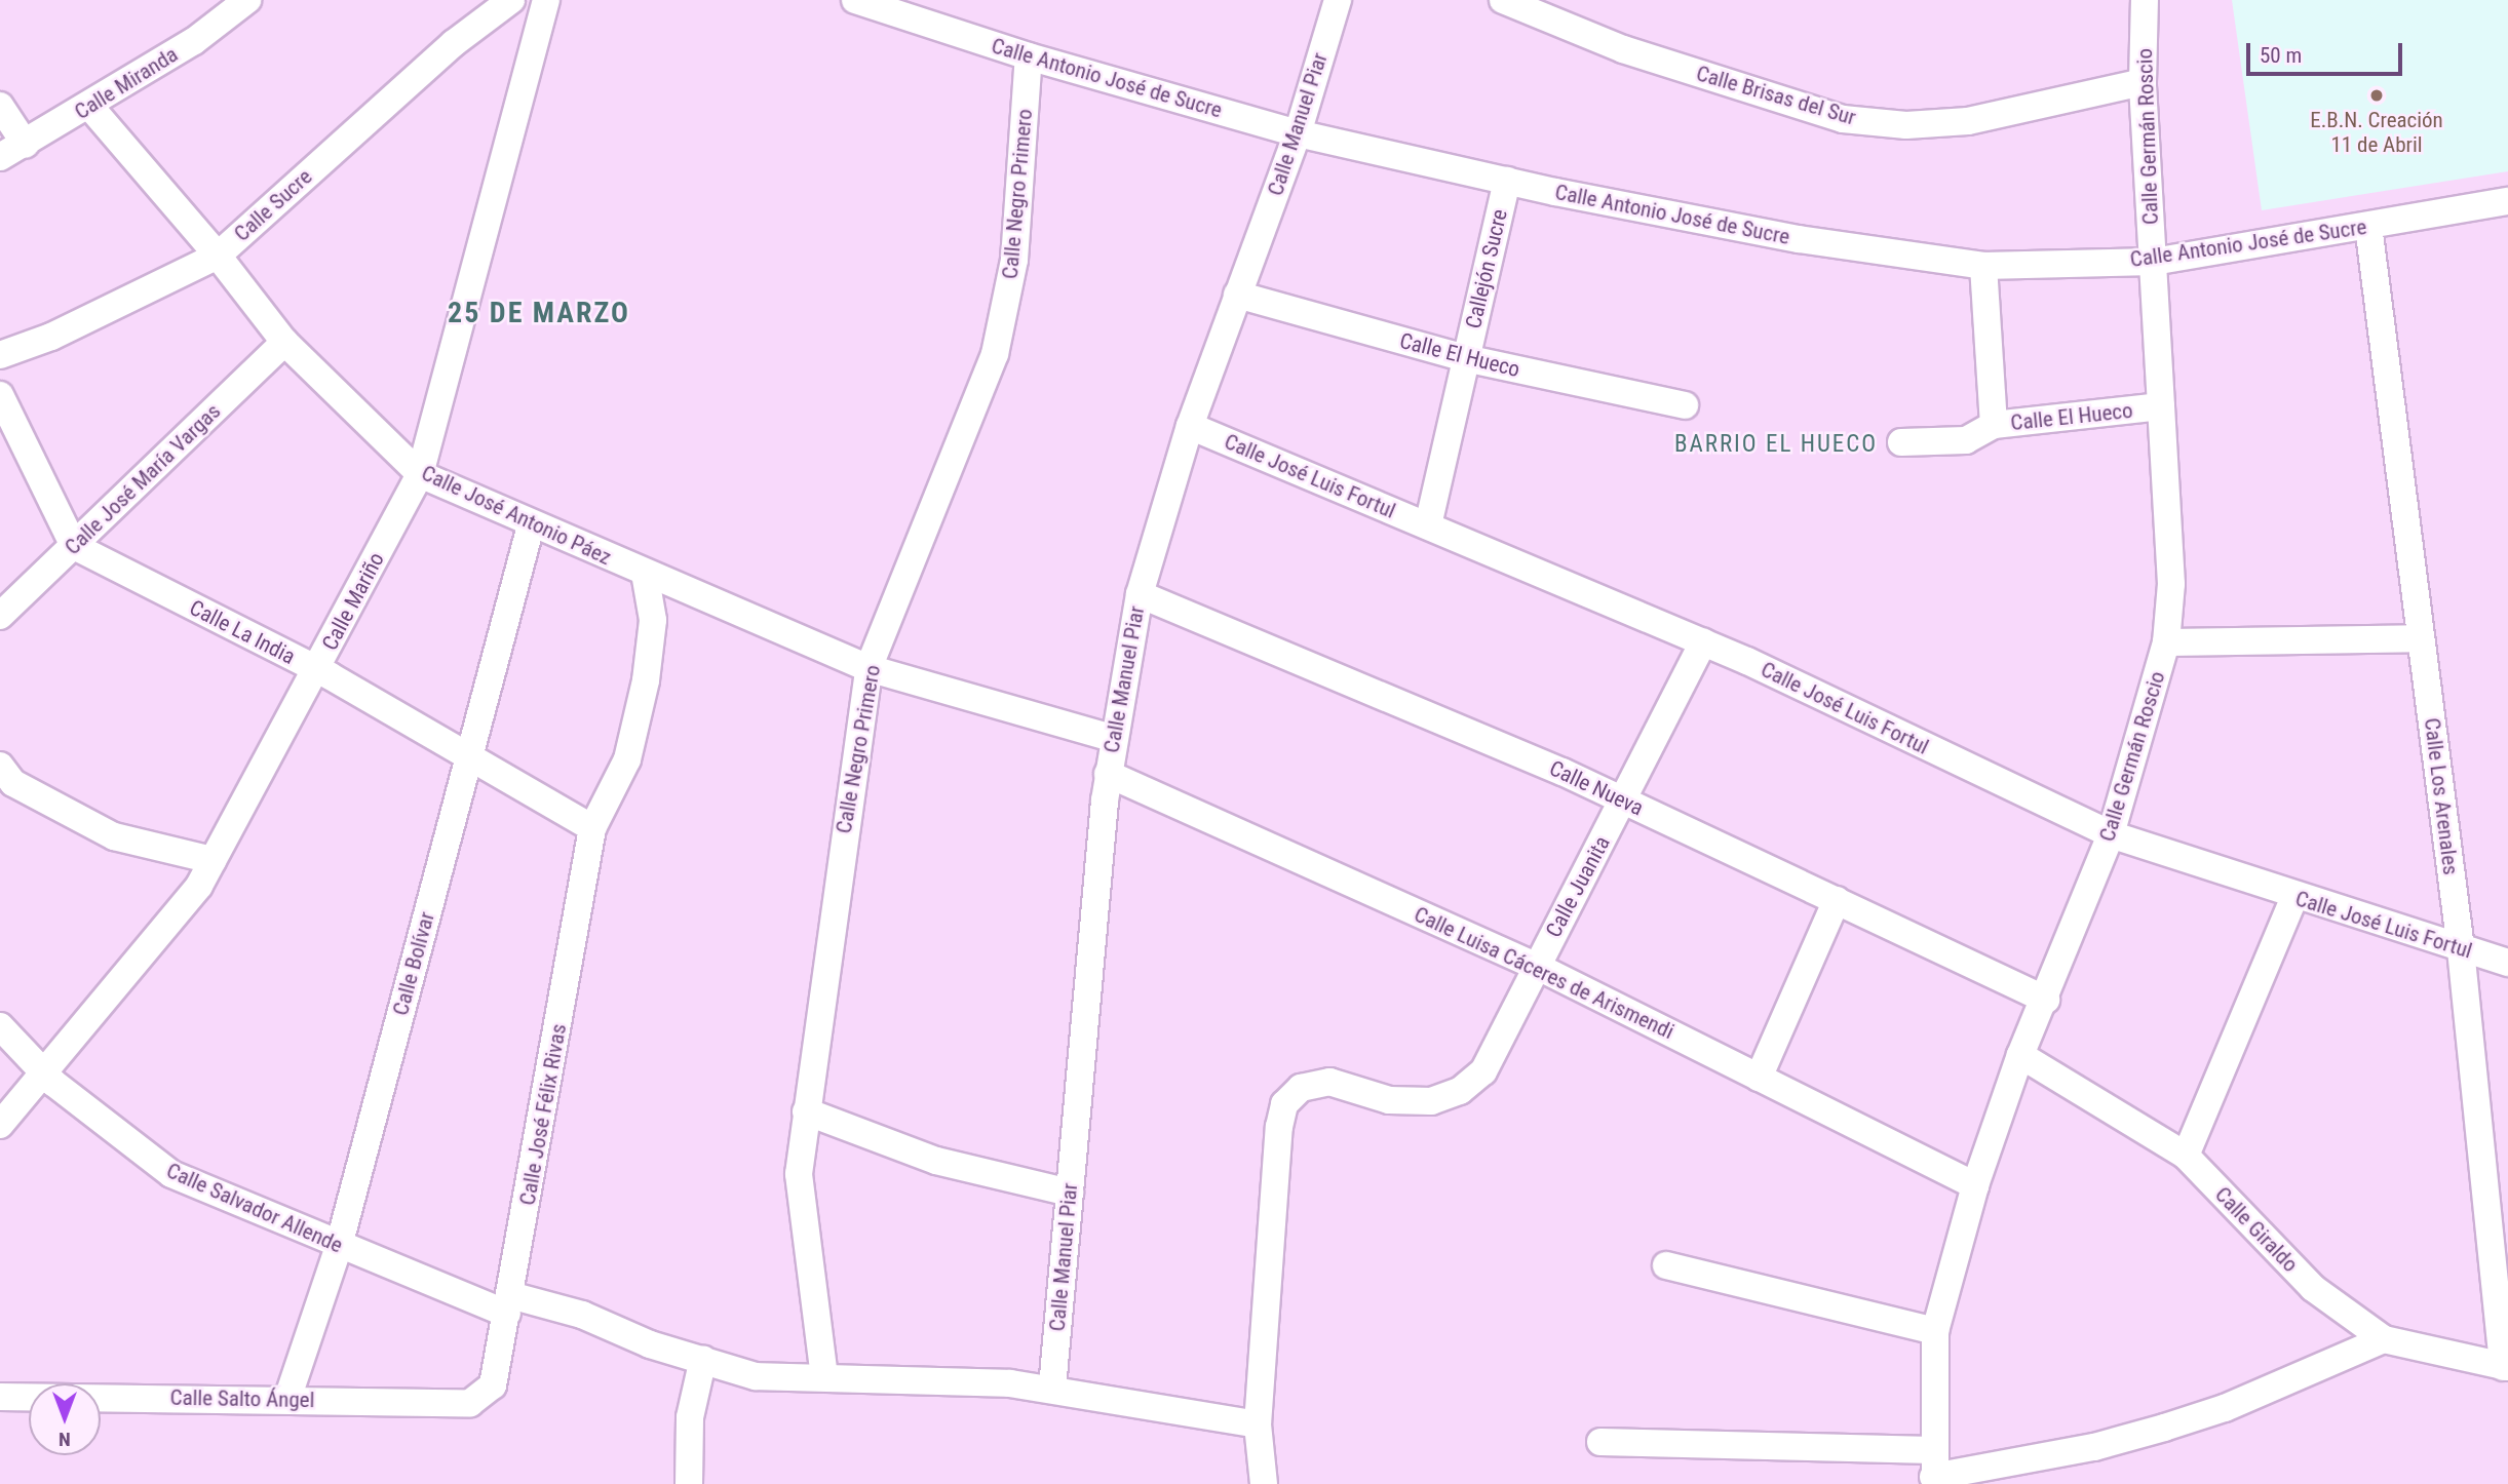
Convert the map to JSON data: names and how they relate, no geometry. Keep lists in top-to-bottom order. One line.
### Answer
{"streets":{"street":["Calle Antonio José de Sucre","Calle Miranda","Calle Brisas del Sur","Calle Manuel Piar","Calle Germán Roscio","Calle Negro Primero","Calle Sucre","Callejón Sucre","Calle El Hueco","Calle José Luis Fortul","Calle José María Vargas","Calle José Antonio Páez","Calle Mariño","Calle La India","Calle Nueva","Calle Los Arenales","Calle Juanita","Calle Bolívar","Calle Luisa Cáceres de Arismendi","Calle José Félix Rivas","Calle Salvador Allende","Calle Giraldo","Calle Salto Ángel"]},"crossings":[["Calle Antonio José de Sucre","Calle Manuel Piar"],["Calle Antonio José de Sucre","Calle Germán Roscio"],["Calle Antonio José de Sucre","Calle Negro Primero"],["Calle Antonio José de Sucre","Callejón Sucre"],["Calle Antonio José de Sucre","Calle Los Arenales"],["Calle Miranda","Calle José Antonio Páez"],["Calle Brisas del Sur","Calle Germán Roscio"],["Calle Manuel Piar","Calle El Hueco"],["Calle Manuel Piar","Calle José Luis Fortul"],["Calle Manuel Piar","Calle Nueva"],["Calle Manuel Piar","Calle Luisa Cáceres de Arismendi"],["Calle Manuel Piar","Calle Salvador Allende"],["Calle Germán Roscio","Calle El Hueco"],["Calle Germán Roscio","Calle José Luis Fortul"],["Calle Germán Roscio","Calle Nueva"],["Calle Germán Roscio","Calle Luisa Cáceres de Arismendi"],["Calle Germán Roscio","Calle Giraldo"],["Calle Negro Primero","Calle José Antonio Páez"],["Calle Negro Primero","Calle Salvador Allende"],["Calle Sucre","Calle José Antonio Páez"],["Callejón Sucre","Calle El Hueco"],["Callejón Sucre","Calle José Luis Fortul"],["Calle José Luis Fortul","Calle Los Arenales"],["Calle José Luis Fortul","Calle Juanita"],["Calle José María Vargas","Calle José Antonio Páez"],["Calle José María Vargas","Calle La India"],["Calle José Antonio Páez","Calle Mariño"],["Calle José Antonio Páez","Calle Bolívar"],["Calle José Antonio Páez","Calle José Félix Rivas"],["Calle Mariño","Calle La India"],["Calle Mariño","Calle Salvador Allende"],["Calle La India","Calle Bolívar"],["Calle La India","Calle José Félix Rivas"],["Calle Nueva","Calle Juanita"],["Calle Los Arenales","Calle Giraldo"],["Calle Juanita","Calle Luisa Cáceres de Arismendi"],["Calle Juanita","Calle Salvador Allende"],["Calle Bolívar","Calle Salvador Allende"],["Calle Bolívar","Calle Salto Ángel"],["Calle José Félix Rivas","Calle Salvador Allende"],["Calle José Félix Rivas","Calle Salto Ángel"]],"districts":["25 DE MARZO","BARRIO EL HUECO"],"places":["E.B.N. Creación 11 de Abril"],"scale_bar":"50 m","north":"bottom"}
